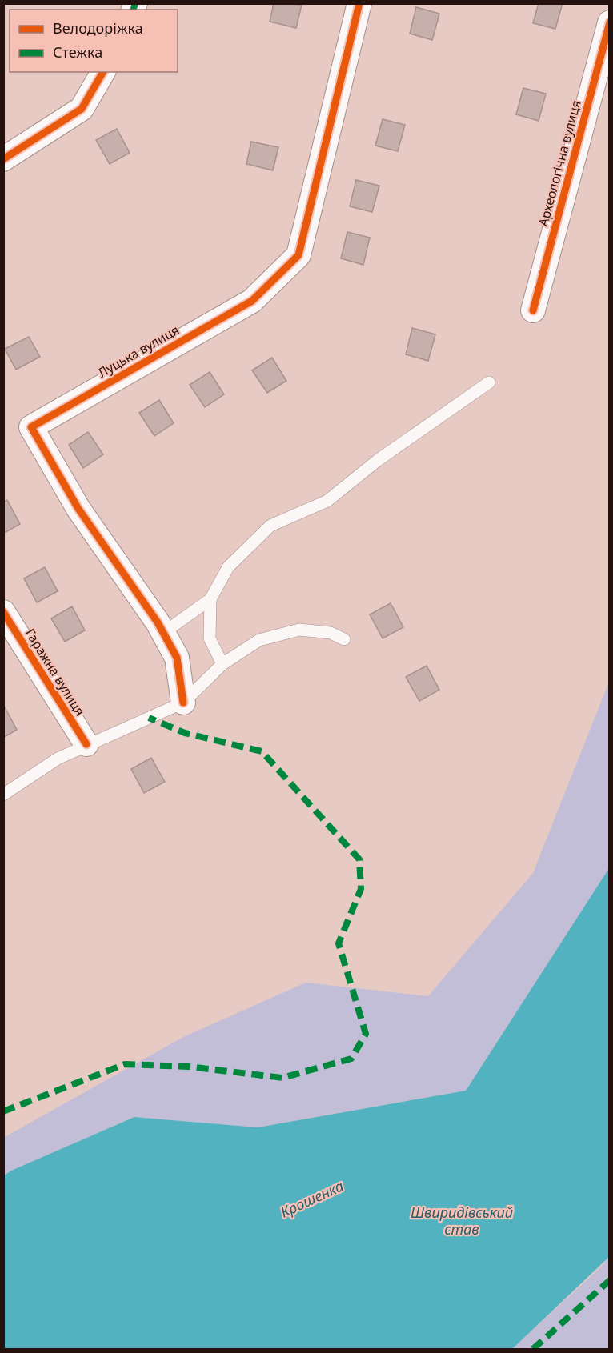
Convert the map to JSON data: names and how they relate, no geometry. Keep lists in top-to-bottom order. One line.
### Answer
{"streets":{"street":["Археологічна вулиця","Луцька вулиця","Гаражна вулиця"]},"water":["Крошенка","Швиридівський став"],"legend":["Велодоріжка","Стежка"]}
